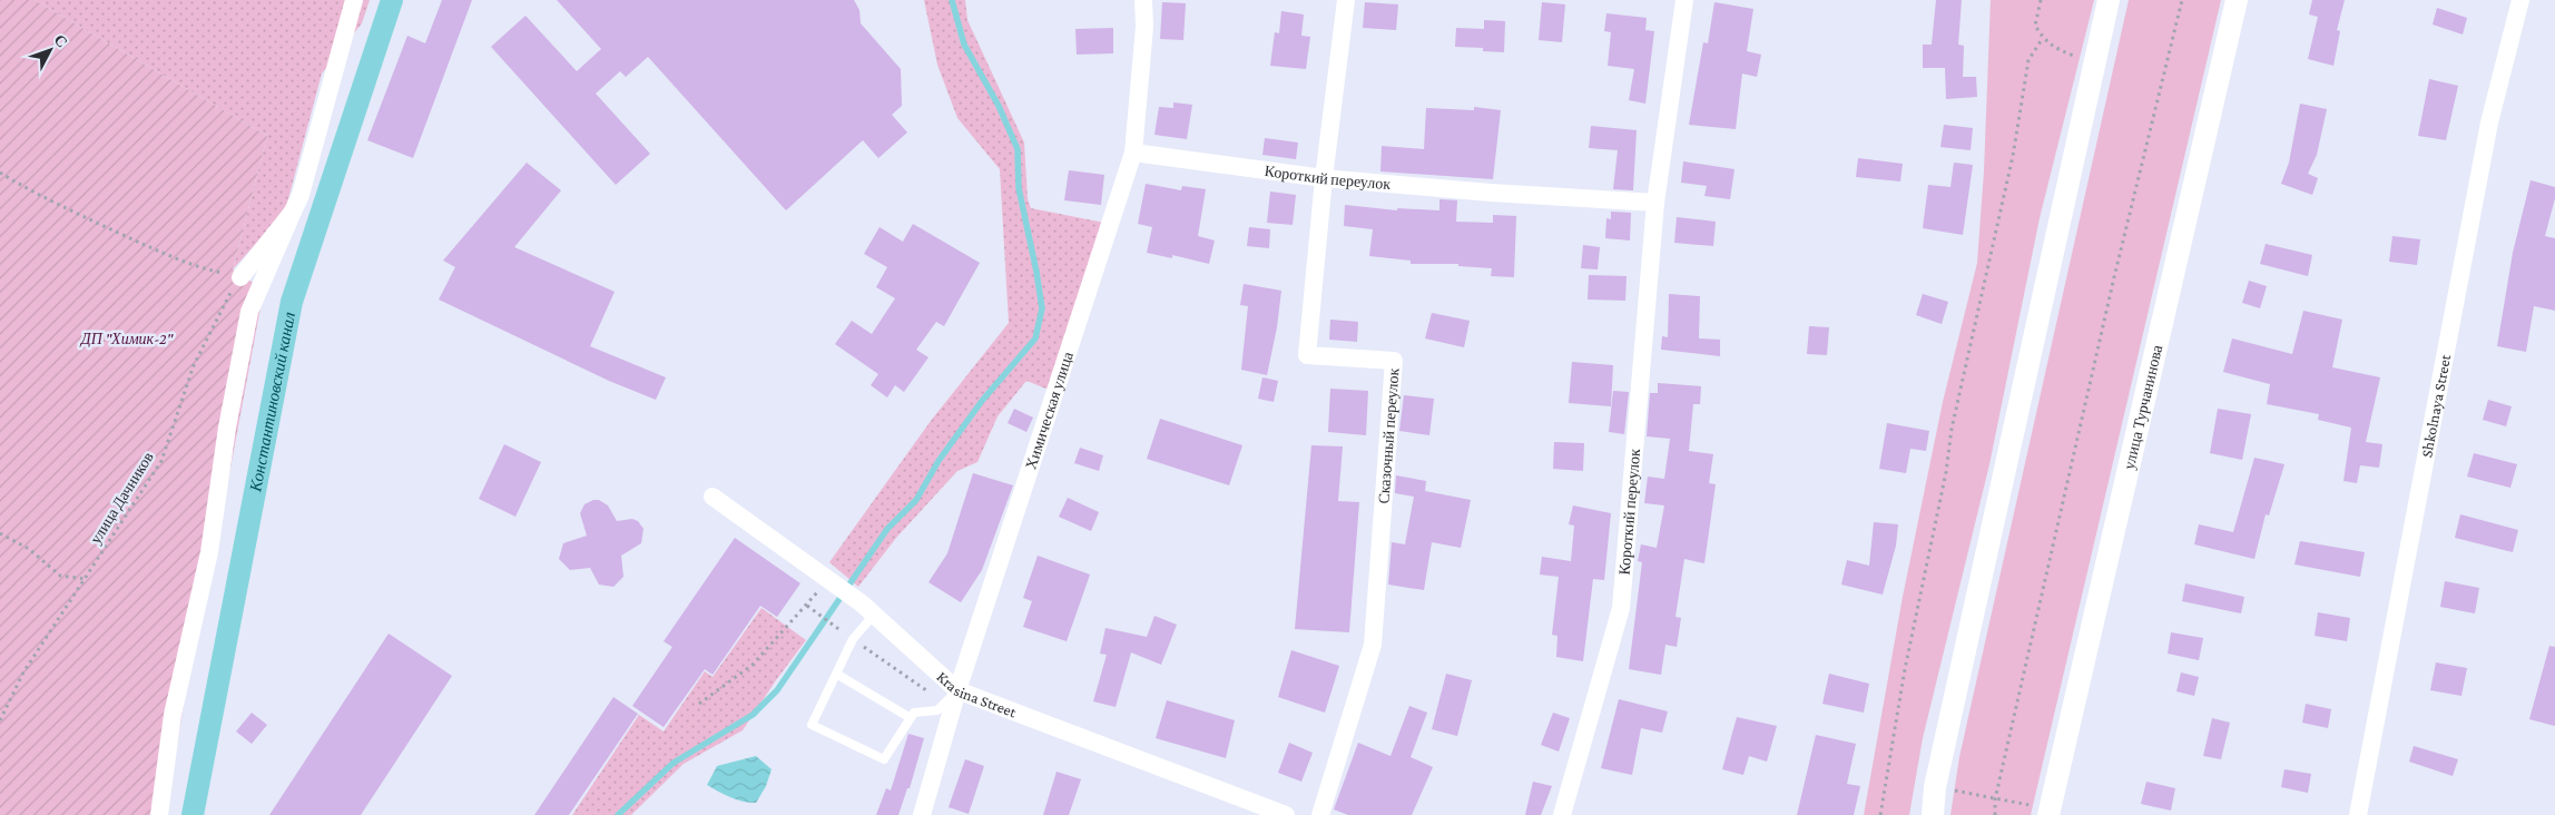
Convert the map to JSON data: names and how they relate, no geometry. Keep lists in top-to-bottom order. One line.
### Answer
{"streets":{"street":["Короткий переулок","Shkolnaya Street","улица Турчанинова","Химическая улица","Сказочный переулок","Krasina Street"],"path":["улица Дачников"]},"crossings":[["Короткий переулок","Химическая улица"],["Короткий переулок","Сказочный переулок"],["Химическая улица","Krasina Street"]],"water":["Константиновский канал"],"parks":["ДП \"Химик-2\""],"north":"top right"}
